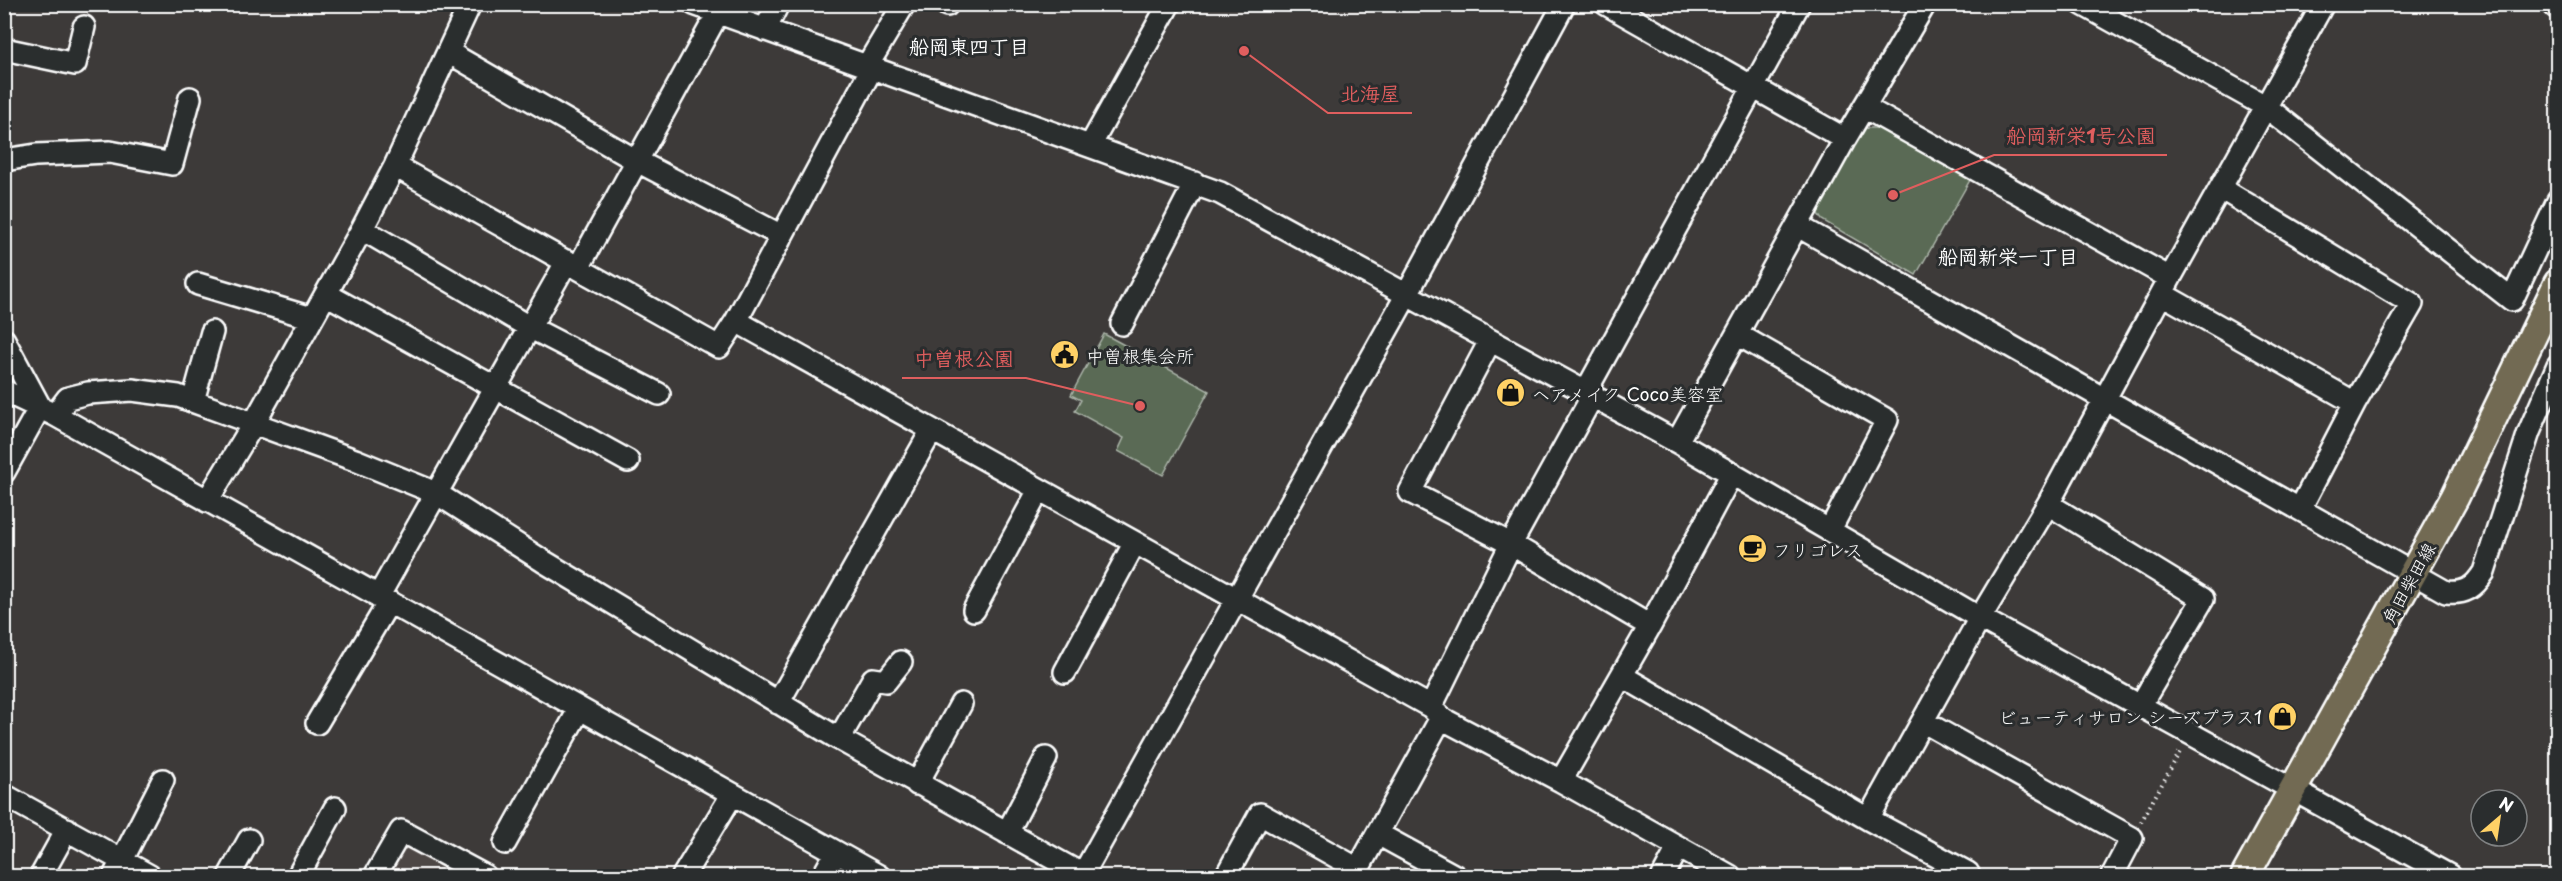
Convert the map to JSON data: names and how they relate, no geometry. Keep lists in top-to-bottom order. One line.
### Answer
{"streets":{"main road":["角田柴田線"]},"districts":["船岡東四丁目","船岡新栄一丁目"],"places":{"other":["北海屋","船岡新栄1号公園","中曽根公園"],"public building":["中曽根集会所"],"shop":["ヘアメイク Coco美容室","ビューティサロン シーズプラス1"],"cafe":["フリゴレス"]},"north":"top right"}
